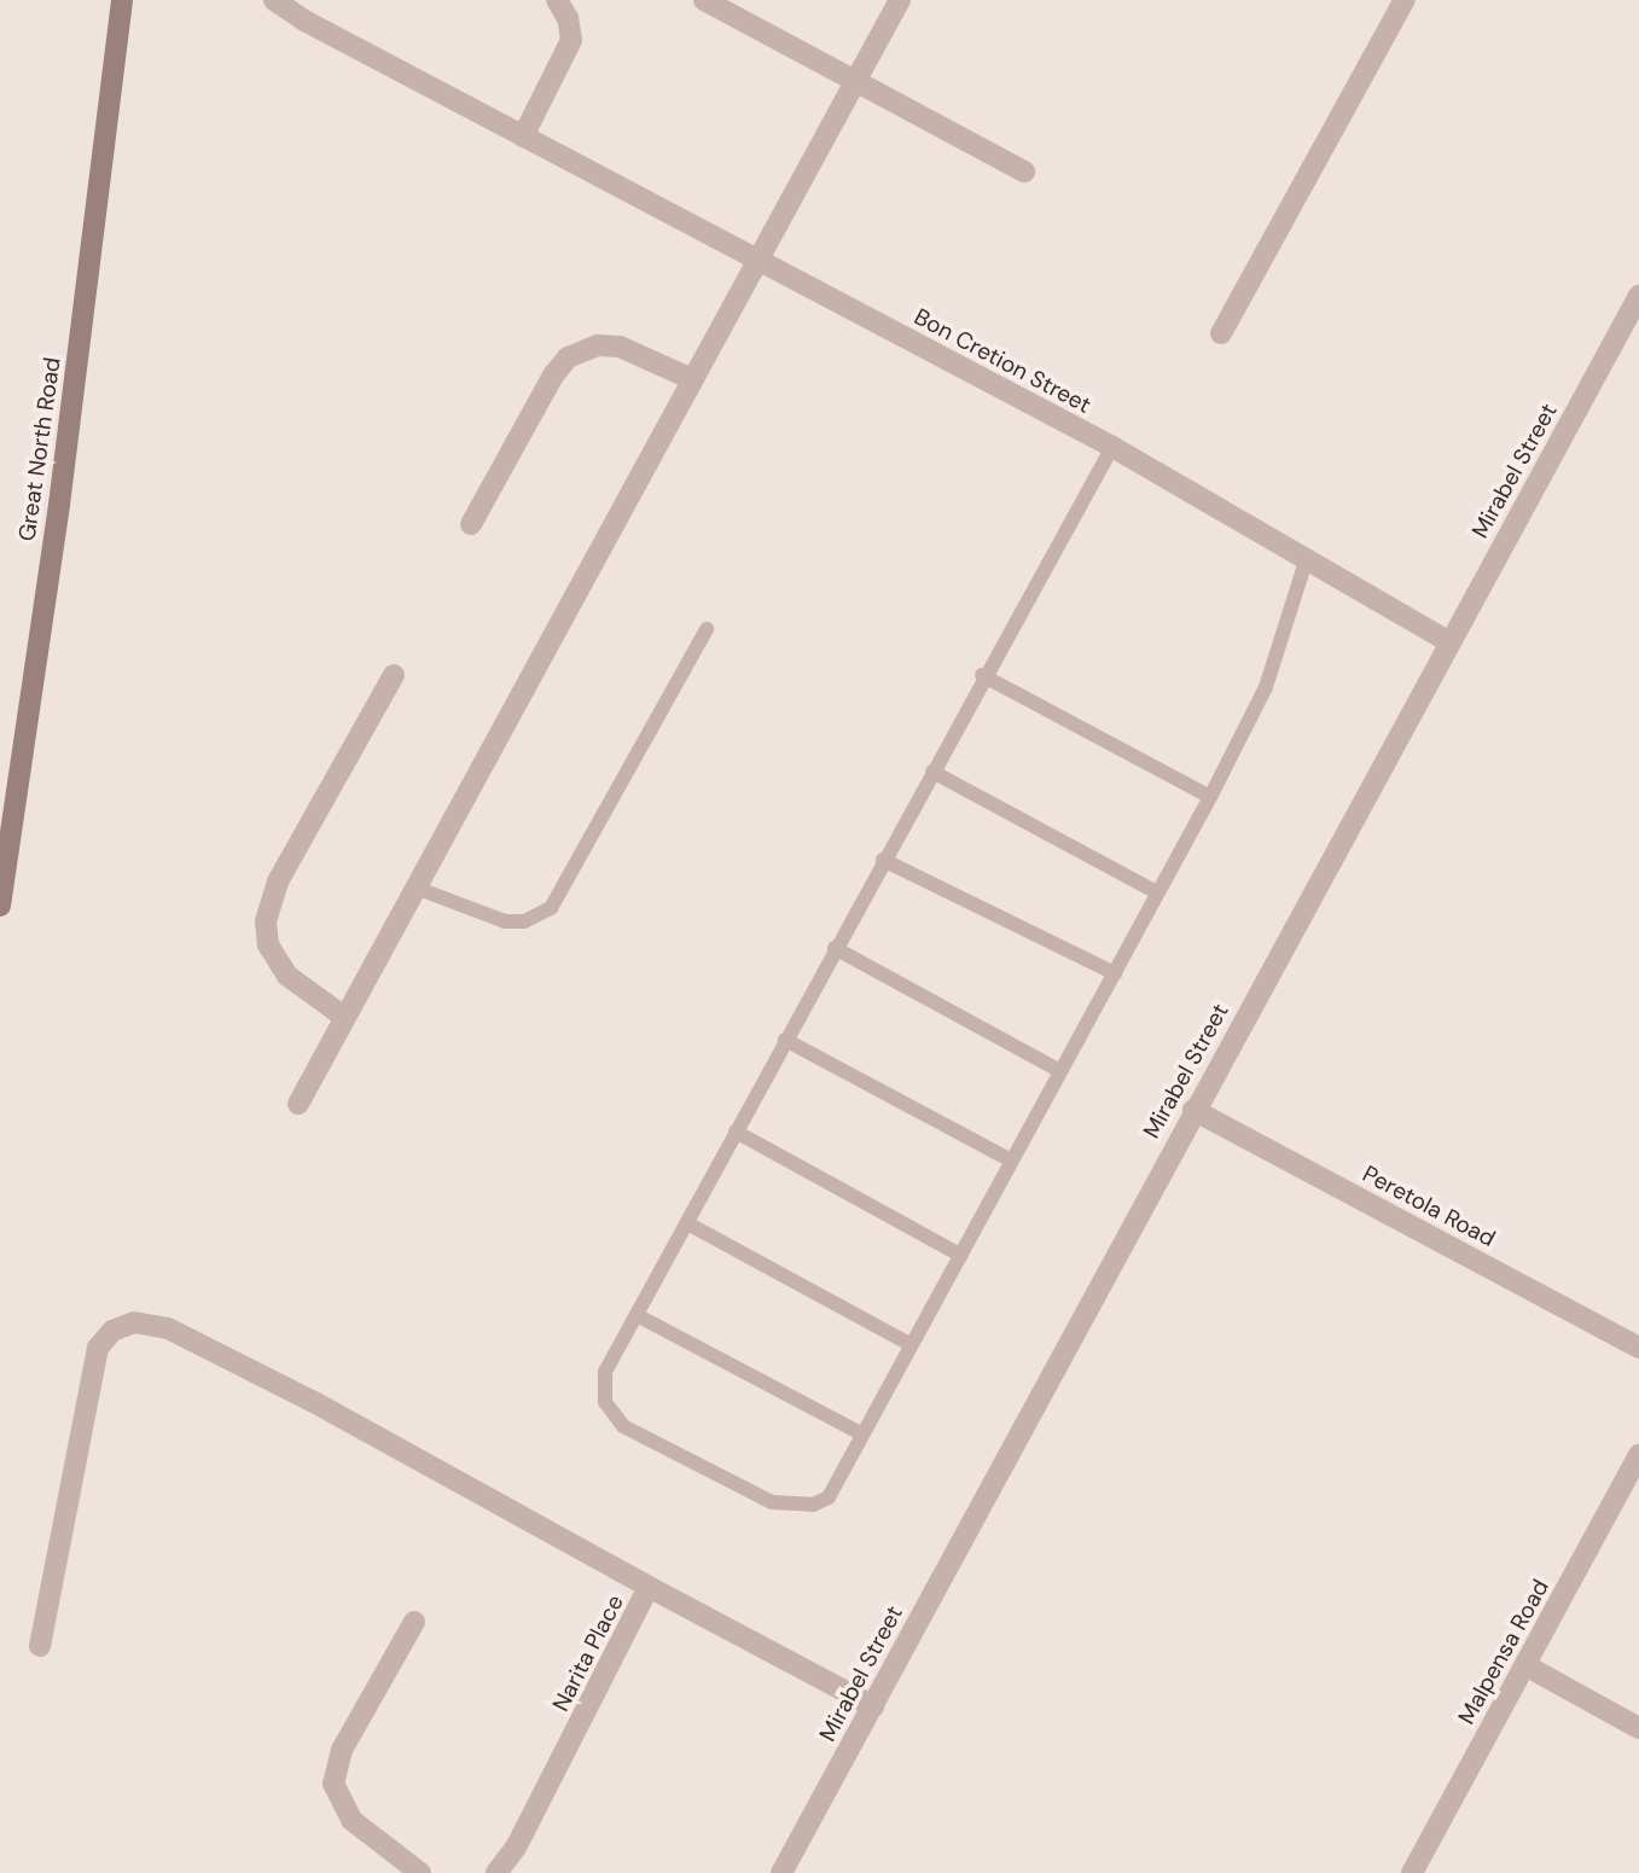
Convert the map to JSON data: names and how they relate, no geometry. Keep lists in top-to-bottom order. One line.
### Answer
{"streets":{"main road":["Great North Road"],"street":["Bon Cretion Street","Mirabel Street","Peretola Road","Malpensa Road","Narita Place"]},"crossings":[["Bon Cretion Street","Mirabel Street"],["Mirabel Street","Peretola Road"],["Mirabel Street","Narita Place"]]}
